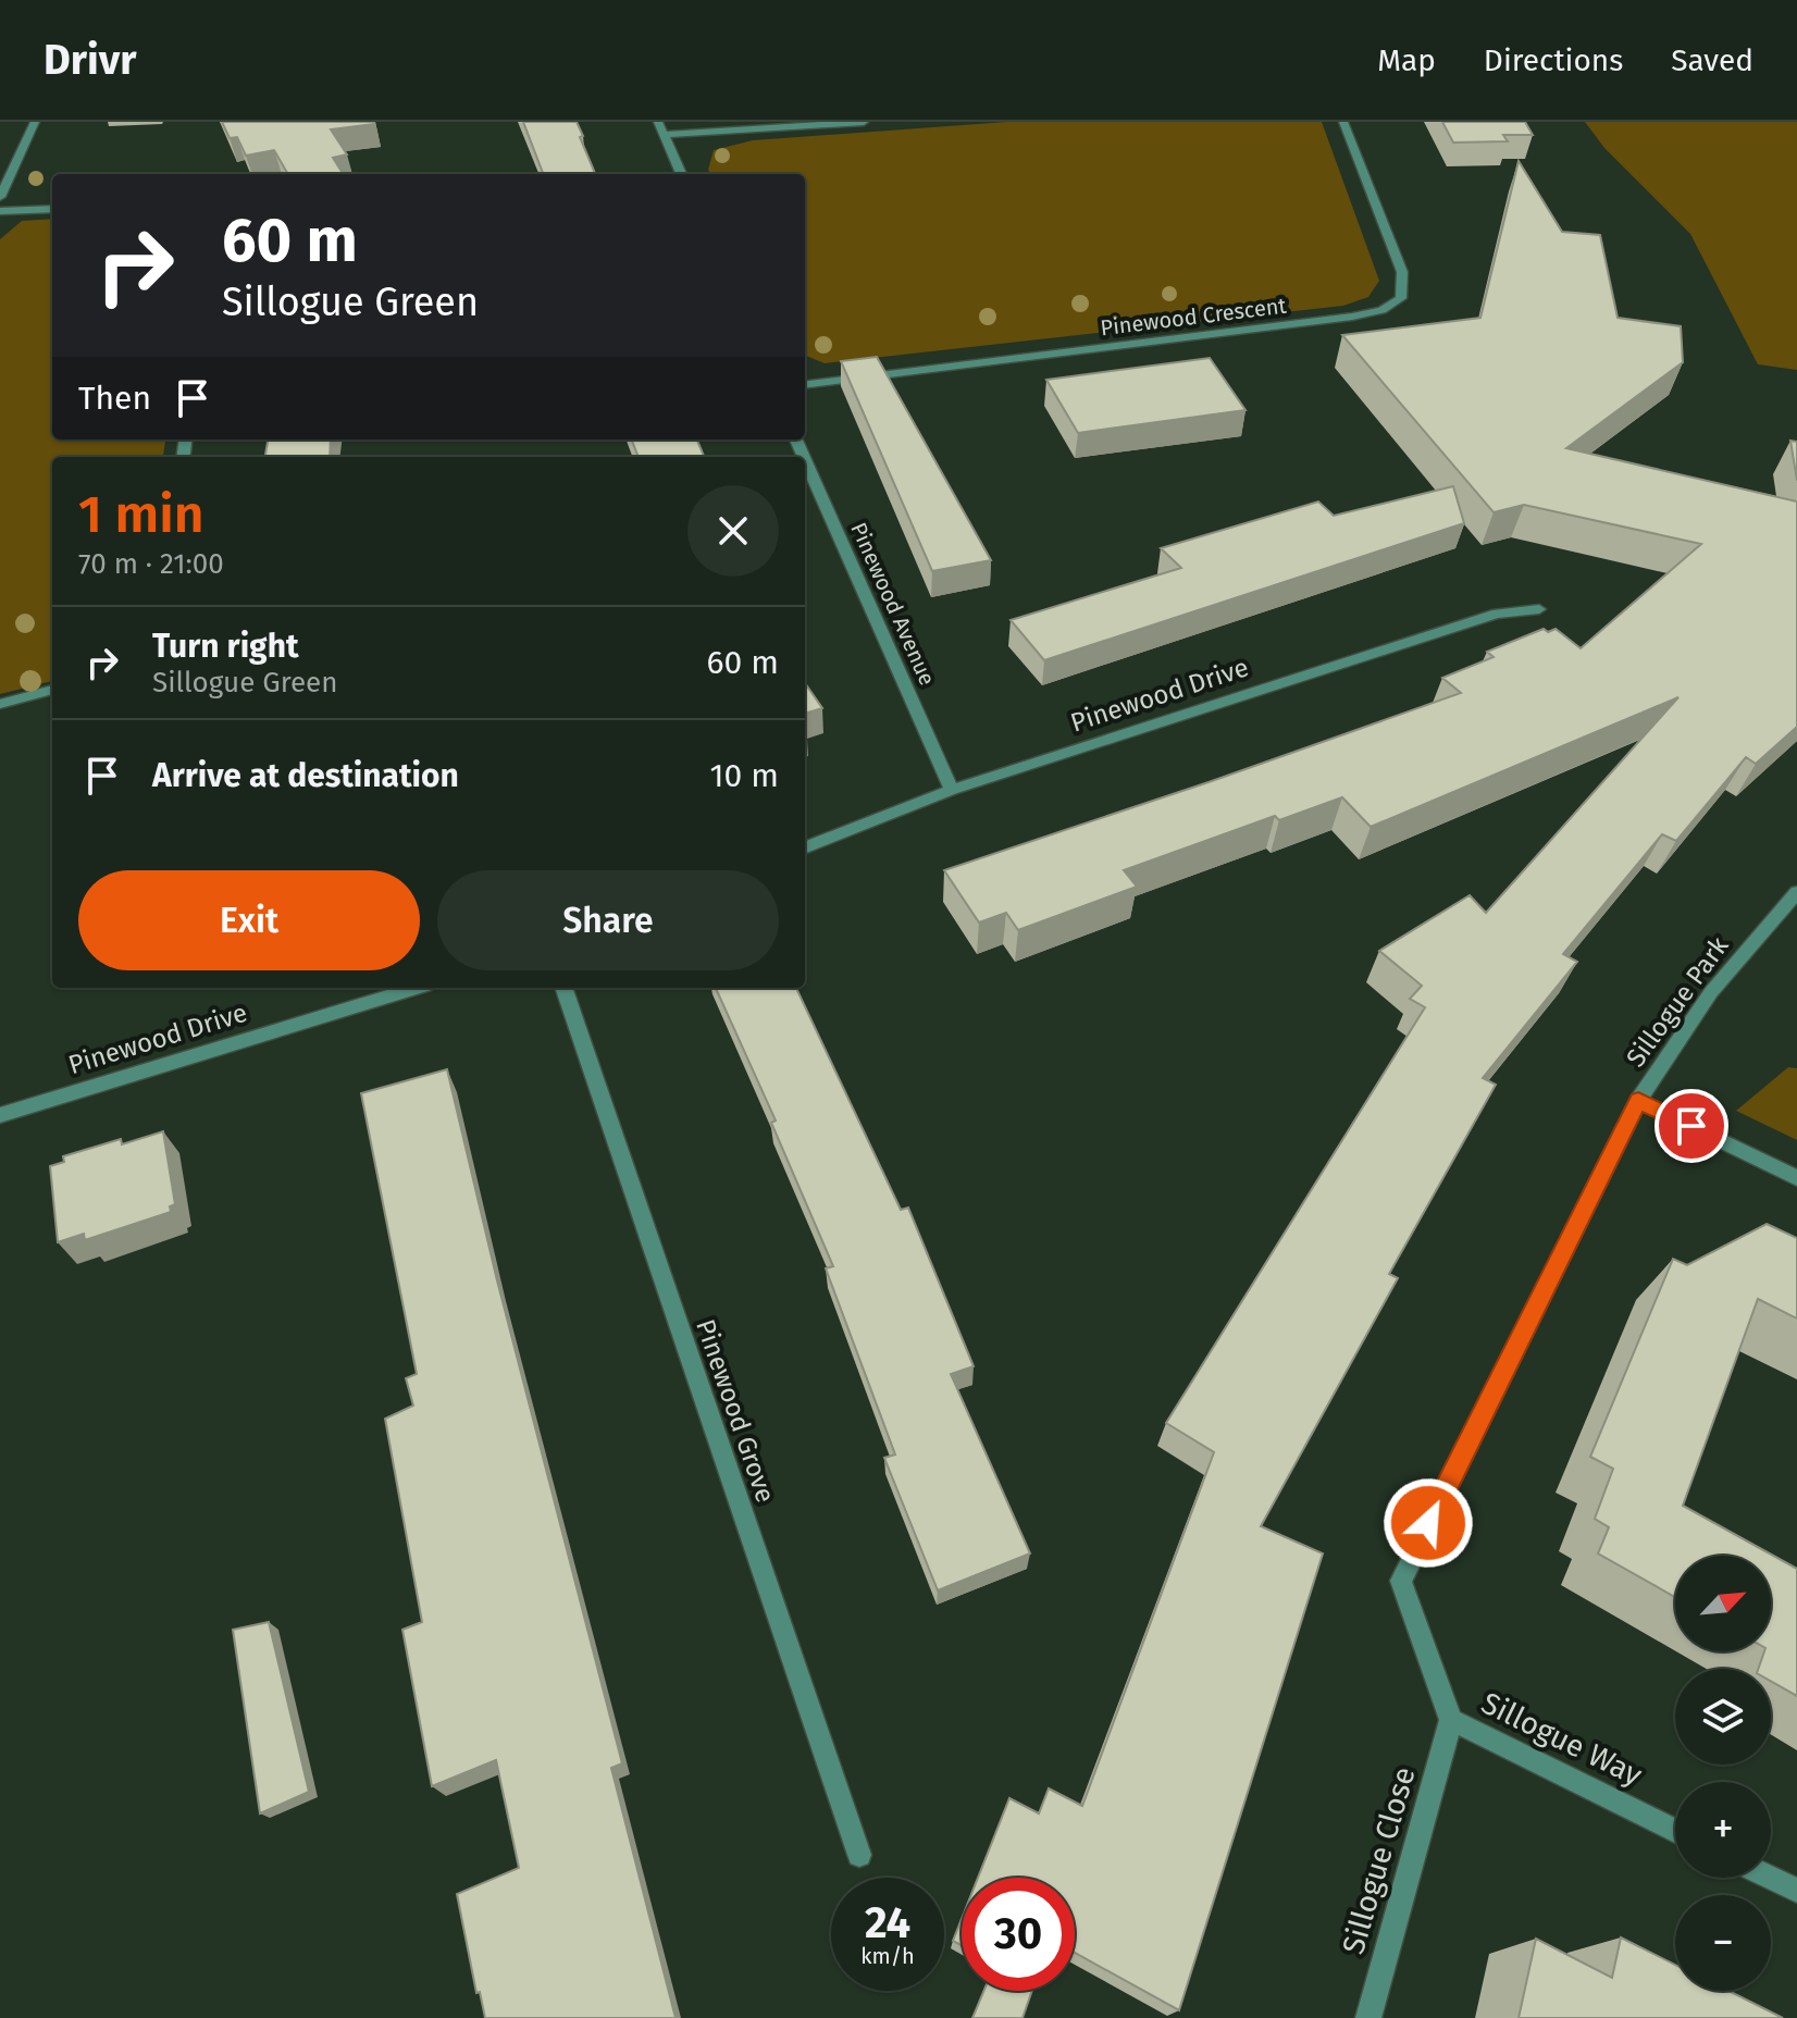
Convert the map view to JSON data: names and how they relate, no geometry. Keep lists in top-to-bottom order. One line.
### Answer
{"streets":{"street":["Pinewood Crescent","Pinewood Avenue","Pinewood Drive","Sillogue Park","Pinewood Grove","Sillogue Way","Sillogue Close"]},"crossings":[["Pinewood Avenue","Pinewood Drive"],["Sillogue Park","Sillogue Way"],["Sillogue Park","Sillogue Close"],["Sillogue Way","Sillogue Close"]],"north":"top right","page":{"header":"Drivr","nav":["Map","Directions","Saved"],"turn":["60 m","Sillogue Green"],"then":"Then","heading":["1 min","70 m · 21:00"],"list":[{"name":"Turn right","note":"Sillogue Green","value":"60 m"},{"name":"Arrive at destination","value":"10 m"}],"buttons":["Exit","Share"],"map_buttons":["+","−"],"speed":"24 km/h","limit":"30"}}
